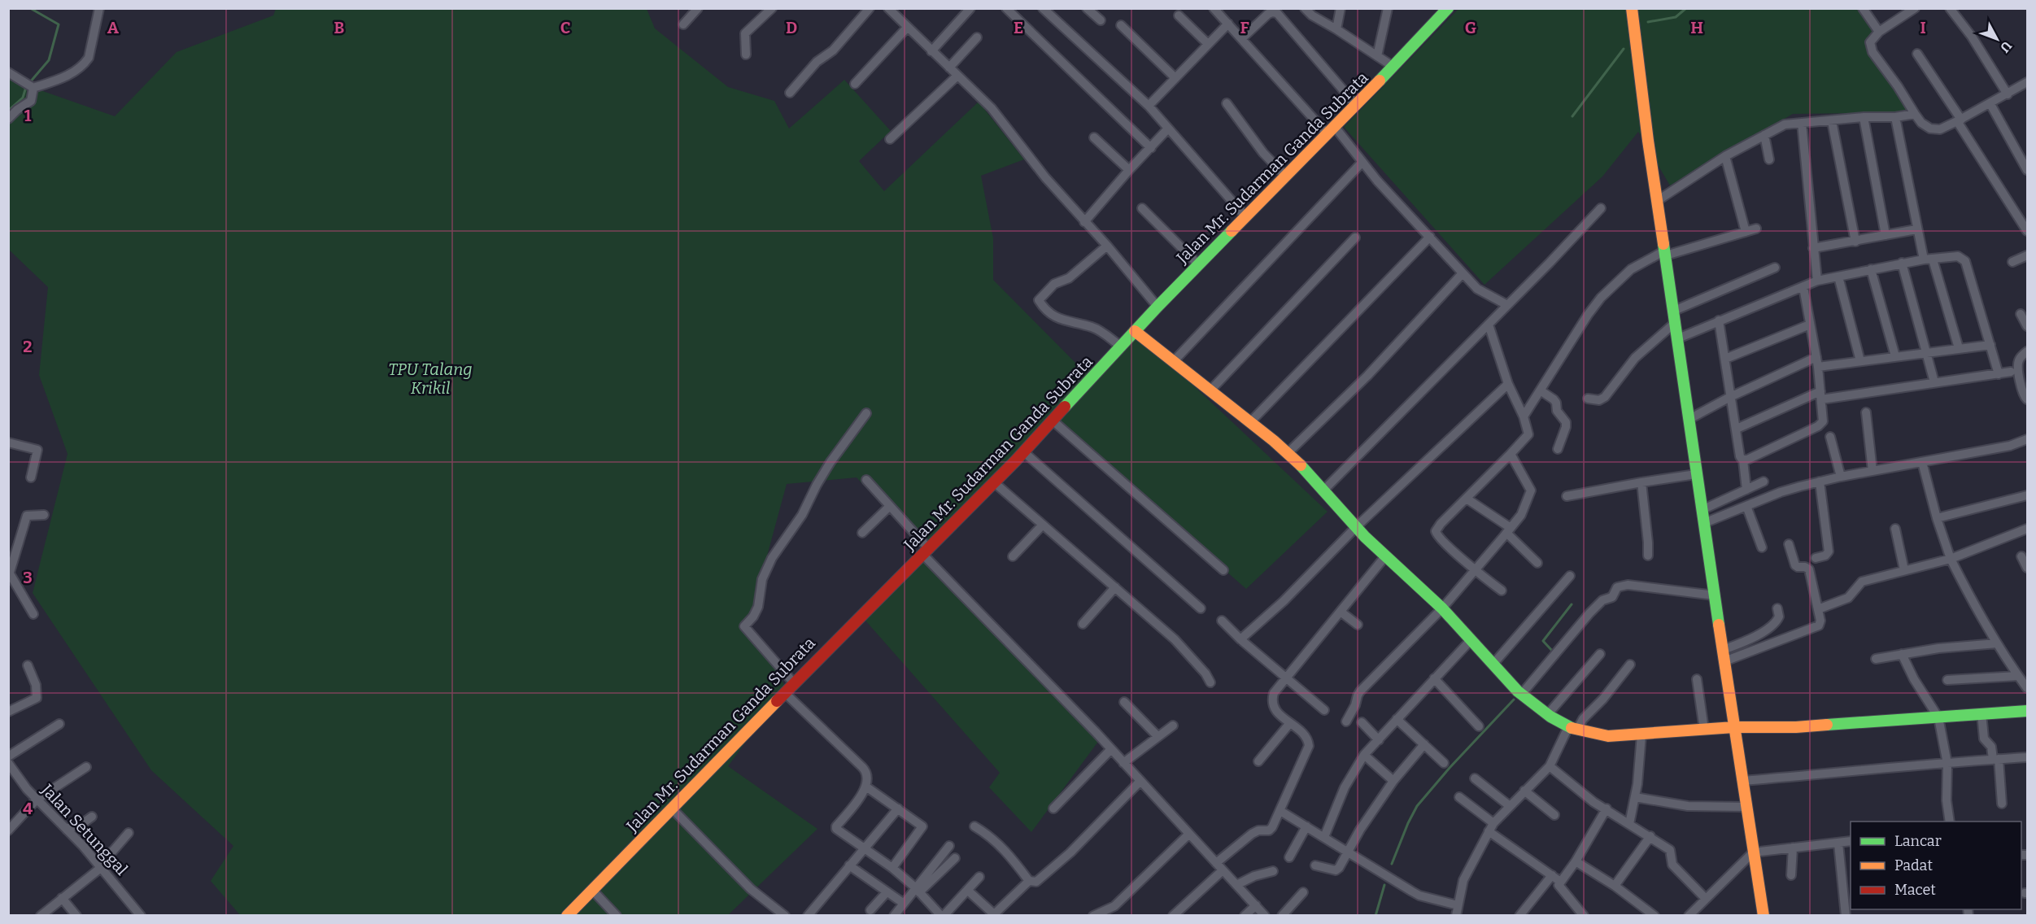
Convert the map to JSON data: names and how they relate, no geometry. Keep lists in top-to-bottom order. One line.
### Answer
{"streets":{"street":["Jalan Mr. Sudarman Ganda Subrata","Jalan Setunggal"]},"parks":["TPU Talang Krikil"],"legend":["Lancar","Padat","Macet"],"north":"bottom right","grid":{"columns":["A","B","C","D","E","F","G","H","I"],"rows":["1","2","3","4"]}}
